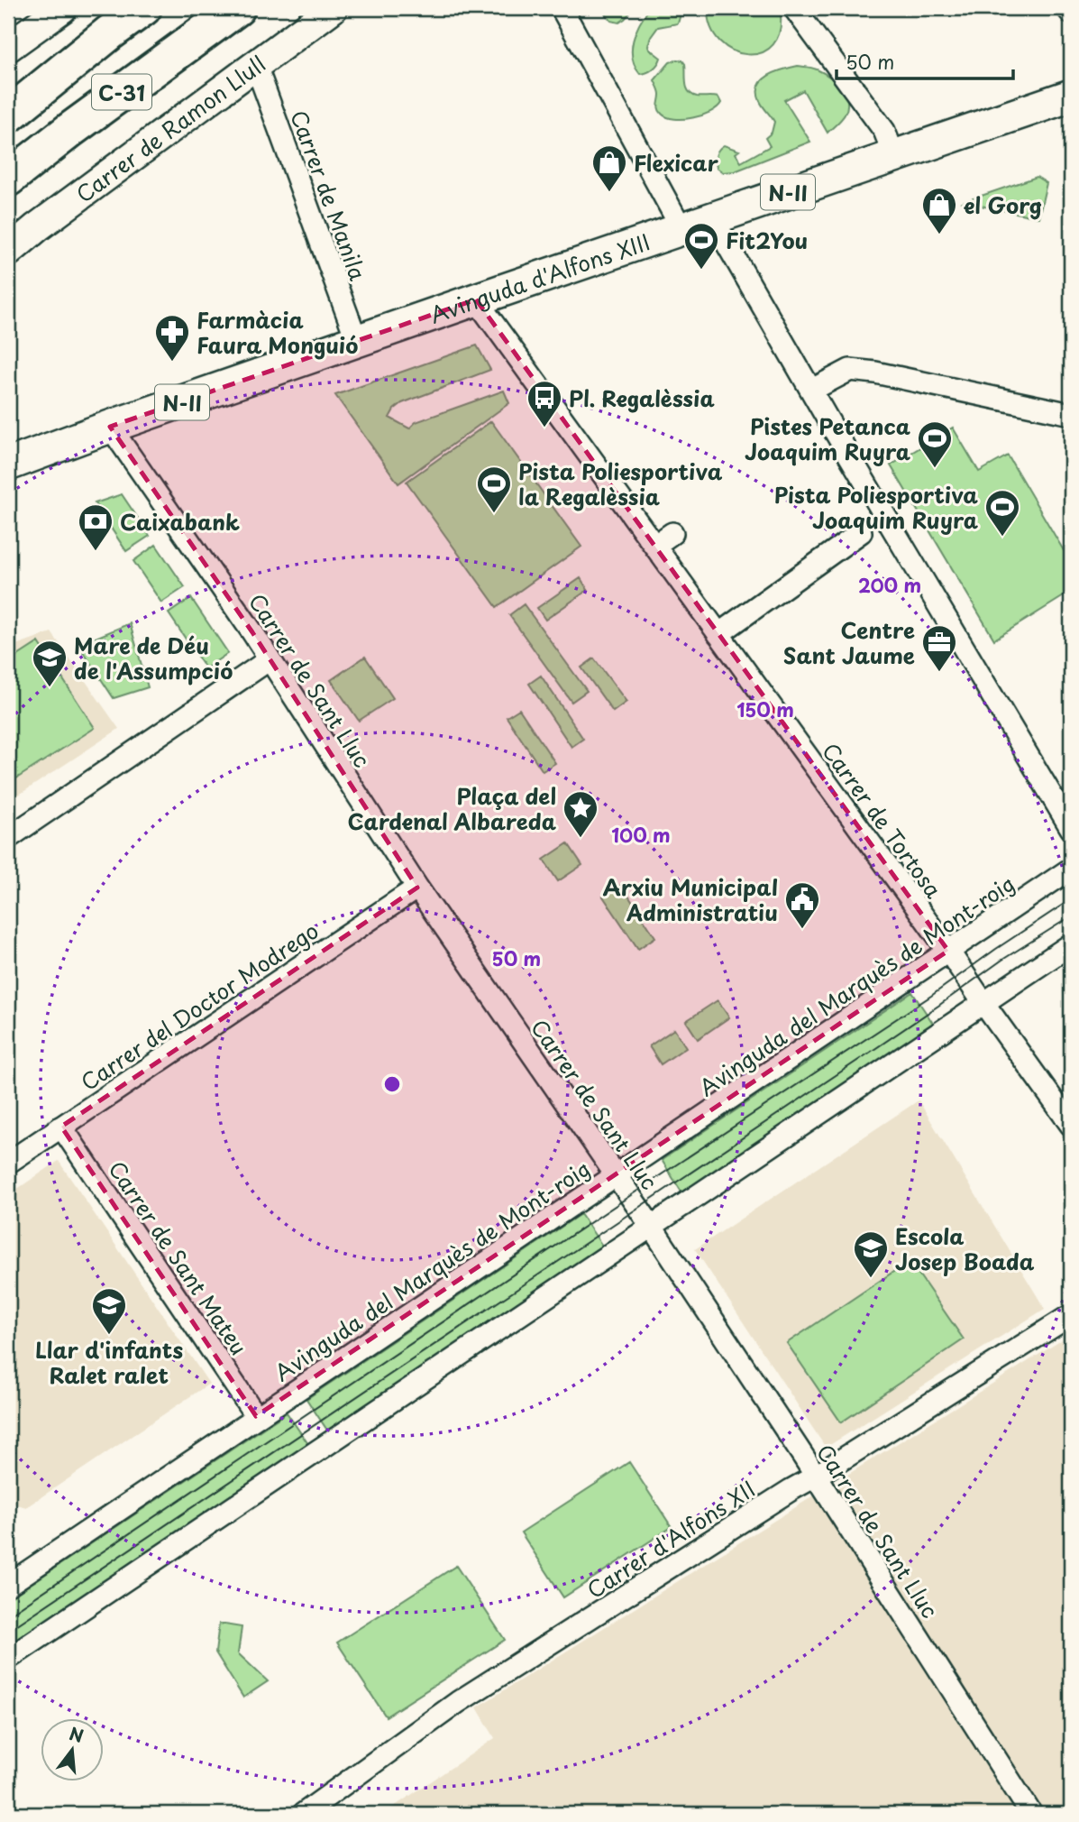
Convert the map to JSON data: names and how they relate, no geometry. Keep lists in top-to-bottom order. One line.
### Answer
{"streets":{"highway":["C-31"],"main road":["N-II","Avinguda d'Alfons XIII"],"street":["Carrer de Ramon Llull","Carrer de Manila","Carrer de Sant Lluc","Carrer de Tortosa","Avinguda del Marquès de Mont-roig","Carrer del Doctor Modrego","Carrer de Sant Mateu","Carrer d'Alfons XII"]},"crossings":[["Carrer de Ramon Llull","Carrer de Manila"],["Carrer de Manila","Avinguda d'Alfons XIII"],["Avinguda d'Alfons XIII","Carrer de Sant Lluc"],["Avinguda d'Alfons XIII","Carrer de Tortosa"],["Carrer de Sant Lluc","Avinguda del Marquès de Mont-roig"],["Carrer de Sant Lluc","Carrer del Doctor Modrego"],["Carrer de Sant Lluc","Carrer d'Alfons XII"],["Carrer de Tortosa","Avinguda del Marquès de Mont-roig"],["Avinguda del Marquès de Mont-roig","Carrer de Sant Mateu"],["Carrer del Doctor Modrego","Carrer de Sant Mateu"]],"places":{"shop":["Flexicar","el Gorg"],"sports":["Fit2You","Pistes Petanca Joaquim Ruyra","Pista Poliesportiva la Regalèssia","Pista Poliesportiva Joaquim Ruyra"],"pharmacy":["Farmàcia Faura Monguió"],"bus stop":["Pl. Regalèssia"],"bank":["Caixabank"],"office":["Centre Sant Jaume"],"school or university":["Mare de Déu de l'Assumpció","Escola Josep Boada","Llar d'infants Ralet ralet"],"place":["Plaça del Cardenal Albareda"],"public building":["Arxiu Municipal Administratiu"]},"scale_bar":"50 m","north":"top","rings":["200 m","150 m","100 m","50 m"]}
